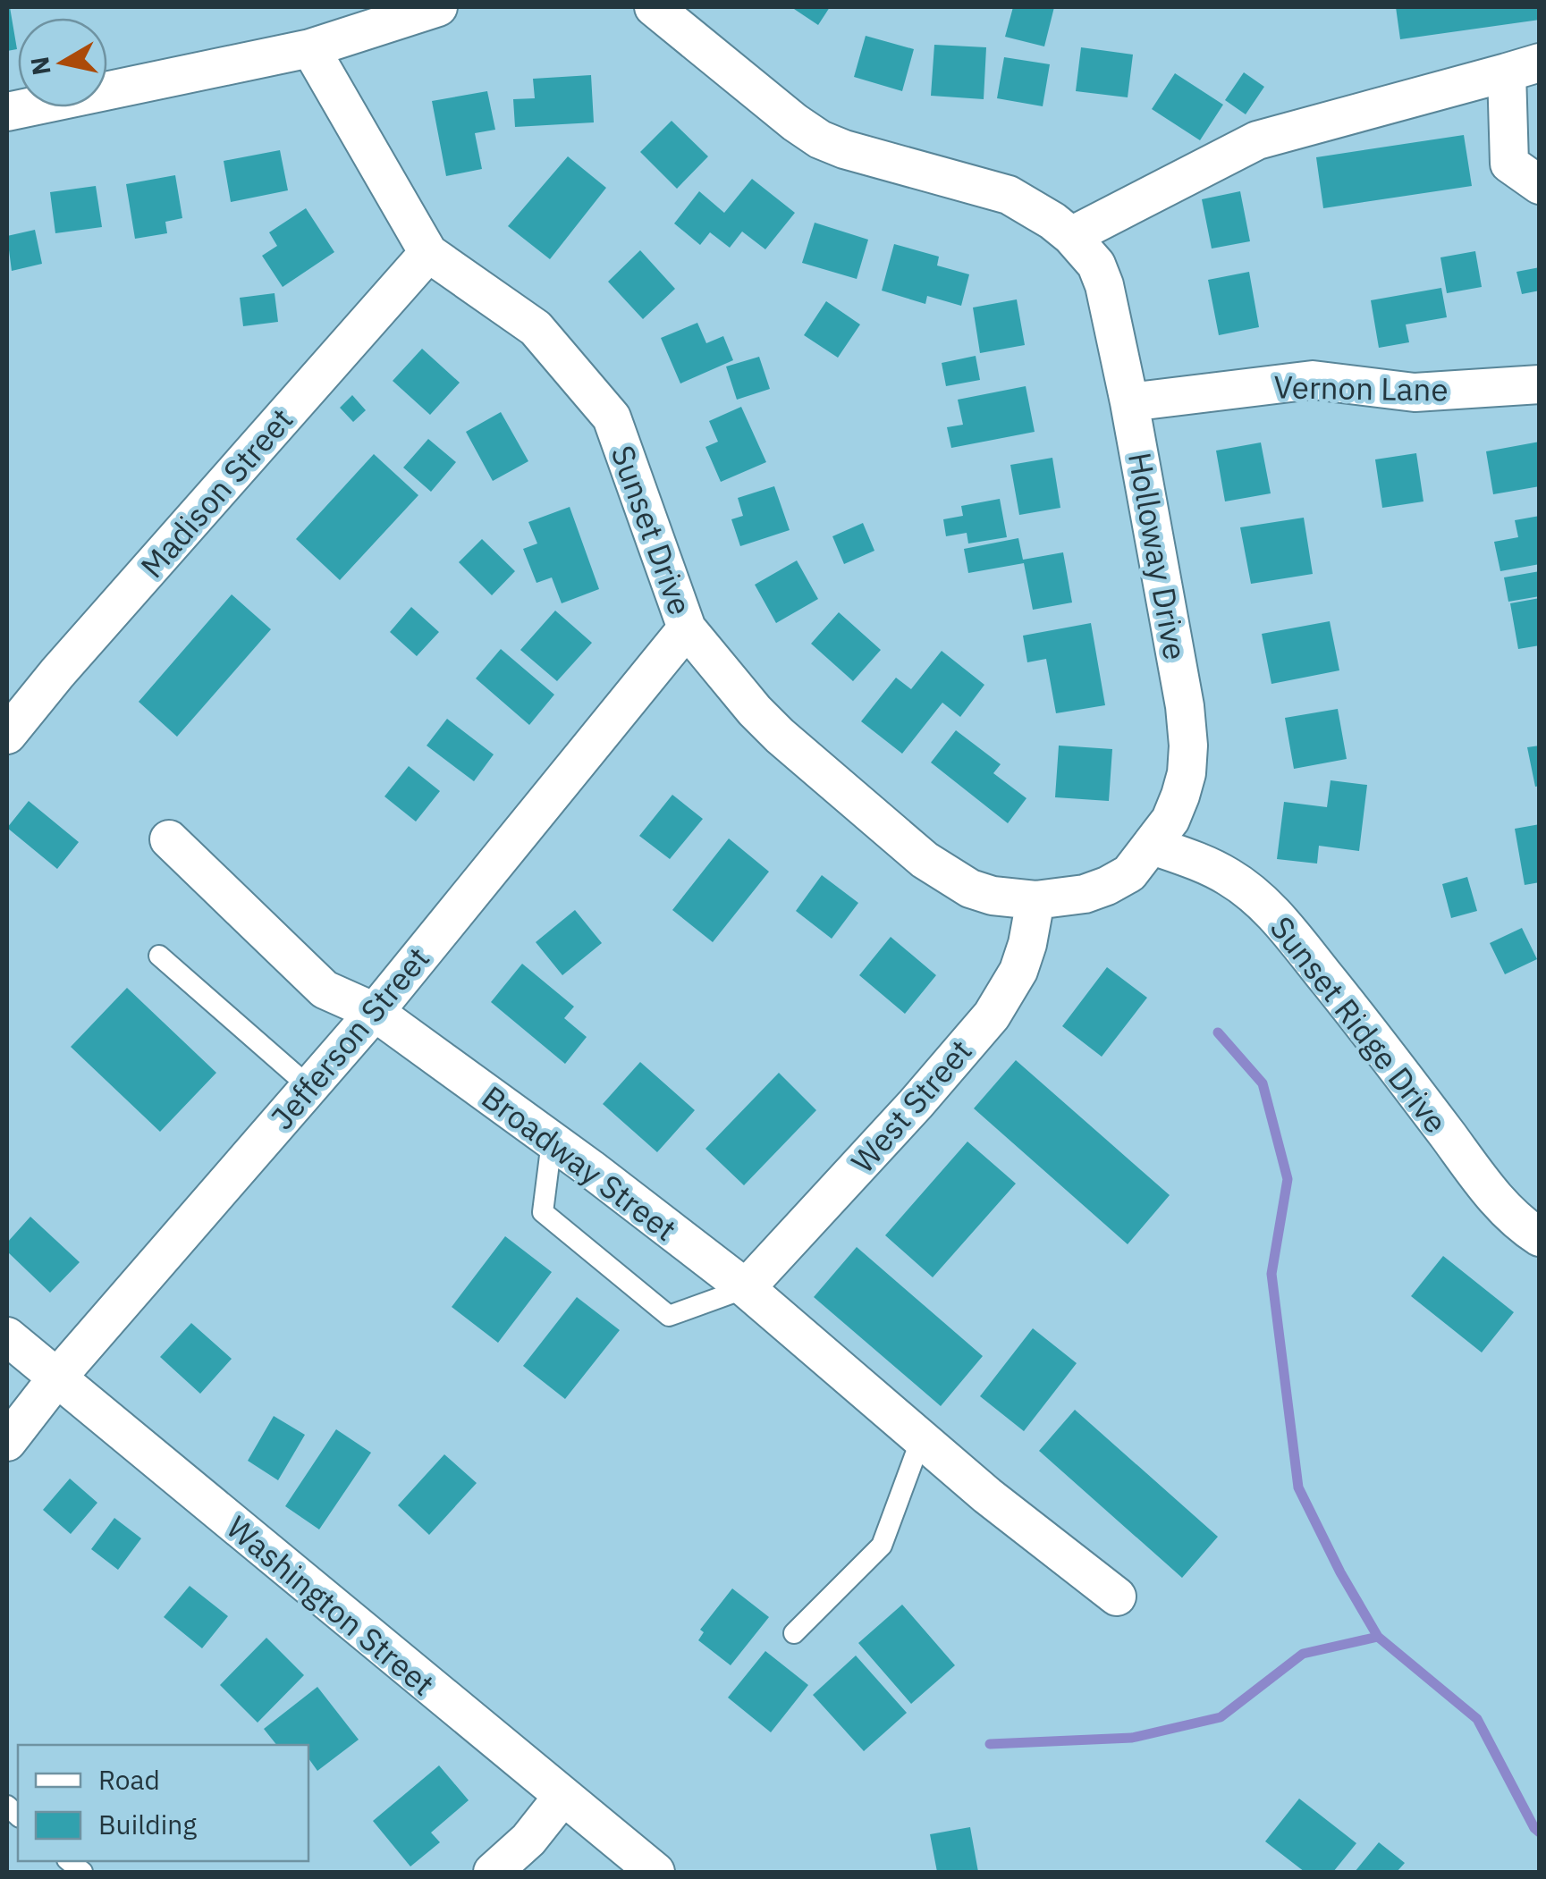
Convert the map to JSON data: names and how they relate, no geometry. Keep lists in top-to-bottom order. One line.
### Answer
{"streets":{"street":["Vernon Lane","Madison Street","Sunset Drive","Holloway Drive","Sunset Ridge Drive","Jefferson Street","West Street","Broadway Street","Washington Street"]},"crossings":[["Vernon Lane","Holloway Drive"],["Madison Street","Sunset Drive"],["Sunset Drive","Holloway Drive"],["Sunset Drive","Sunset Ridge Drive"],["Sunset Drive","Jefferson Street"],["Sunset Drive","West Street"],["Holloway Drive","Sunset Ridge Drive"],["Jefferson Street","Broadway Street"],["Jefferson Street","Washington Street"],["West Street","Broadway Street"]],"legend":["Road","Building"],"north":"left"}
